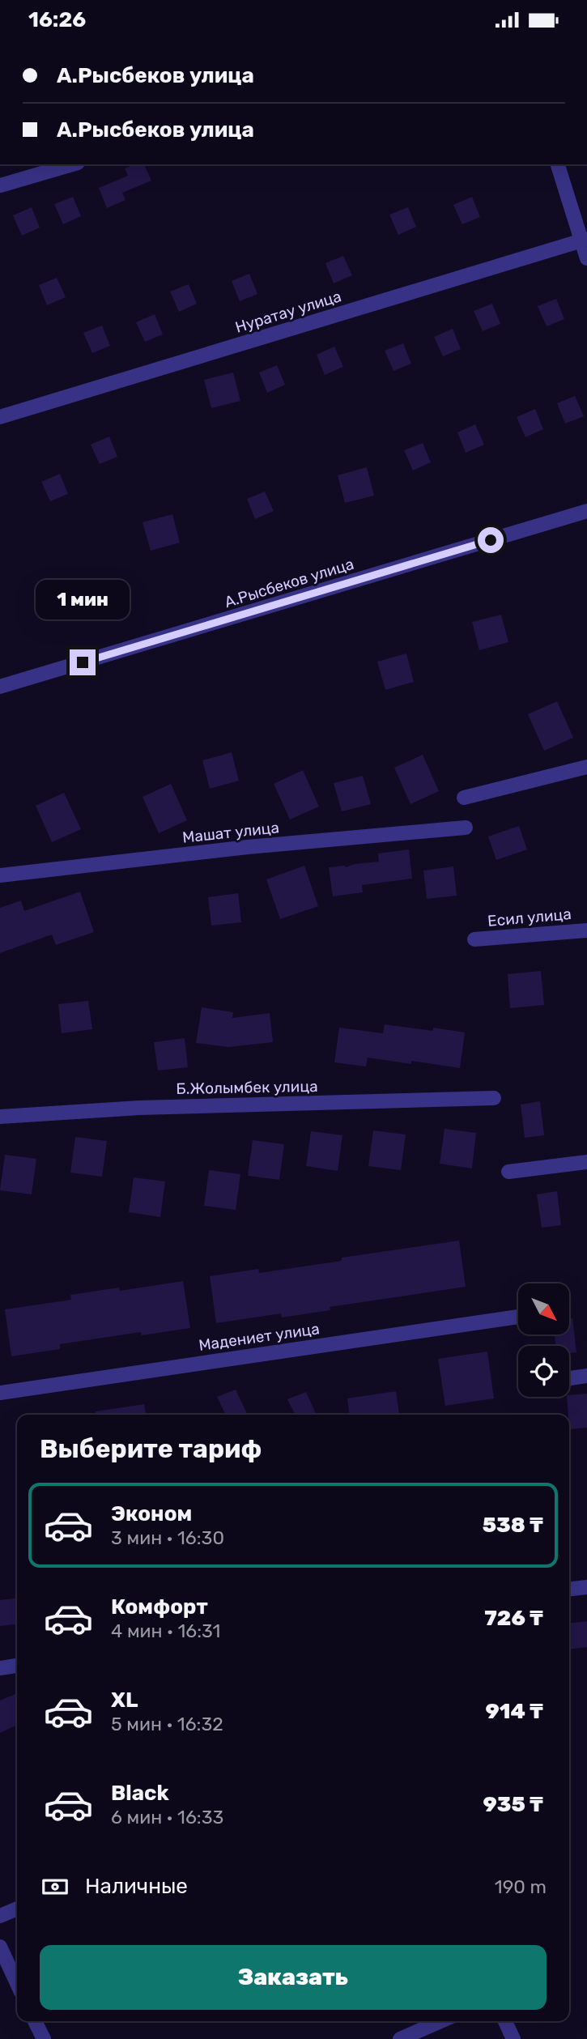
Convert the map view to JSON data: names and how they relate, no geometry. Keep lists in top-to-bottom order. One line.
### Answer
{"streets":{"street":["Нуратау улица","А.Рысбеков улица","Машат улица","Есил улица","Б.Жолымбек улица","Мадениет улица"]},"north":"bottom right","page":{"status":"16:26","banner":["А.Рысбеков улица","А.Рысбеков улица"],"bubble":"1 мин","heading":"Выберите тариф","list":[{"name":"Эконом","note":"3 мин · 16:30","value":"538 ₸"},{"name":"Комфорт","note":"4 мин · 16:31","value":"726 ₸"},{"name":"XL","note":"5 мин · 16:32","value":"914 ₸"},{"name":"Black","note":"6 мин · 16:33","value":"935 ₸"}],"pay":["Наличные","190 m"],"buttons":"Заказать"}}
